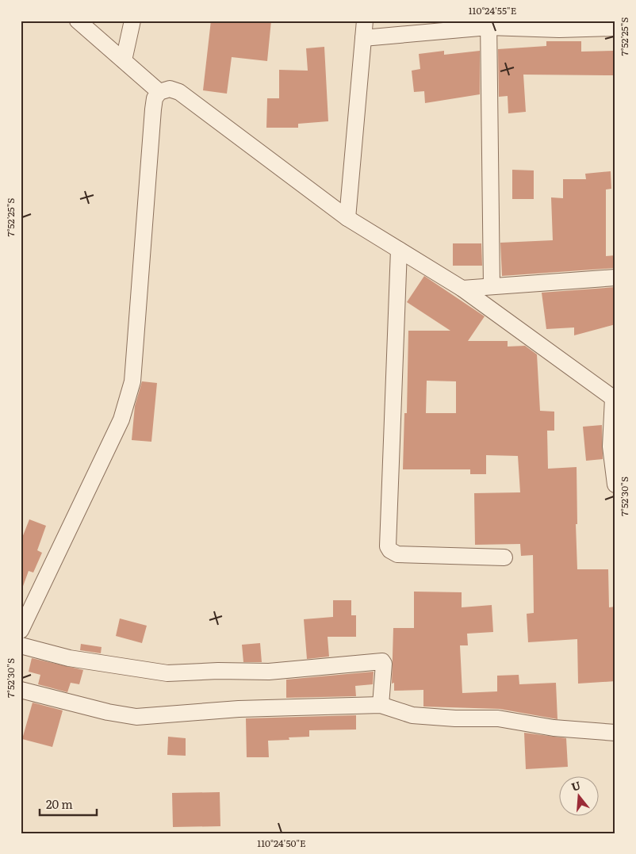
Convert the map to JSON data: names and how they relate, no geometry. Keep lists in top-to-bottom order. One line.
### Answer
{"scale_bar":"20 m","north":"top","coordinates":["110°24'55\"E","7°52'25\"S","7°52'30\"S","110°24'50\"E"]}
